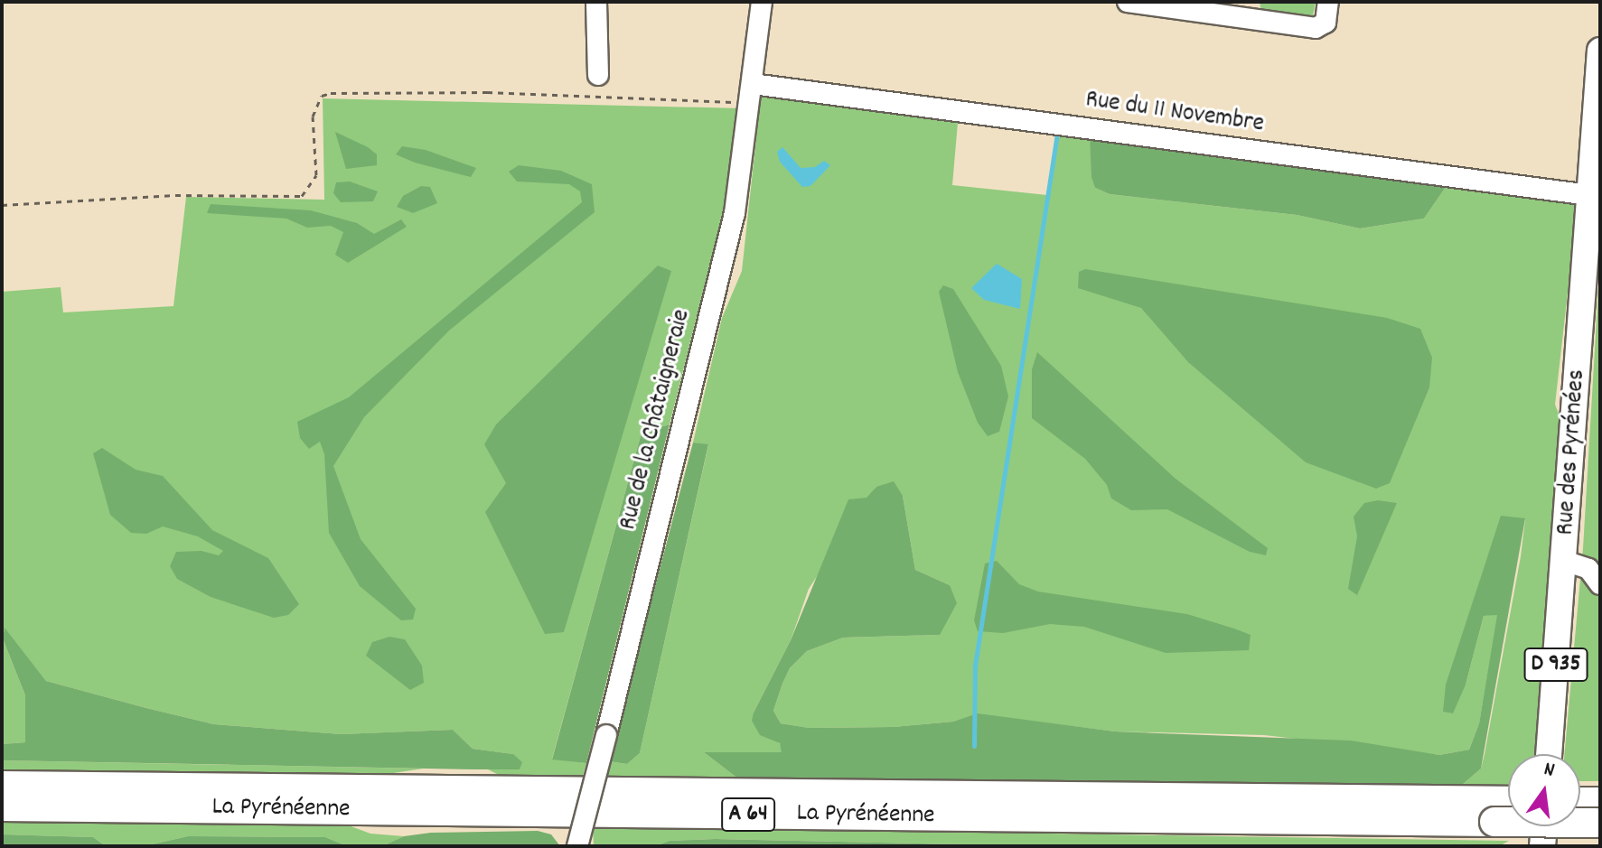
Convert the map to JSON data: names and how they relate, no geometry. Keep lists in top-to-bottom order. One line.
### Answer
{"streets":{"highway":["La Pyrénéenne","A 64"],"main road":["Rue des Pyrénées","D 935"],"street":["Rue du 11 Novembre","Rue de la Châtaigneraie"]},"crossings":[["Rue du 11 Novembre","Rue de la Châtaigneraie"],["Rue du 11 Novembre","Rue des Pyrénées"]],"north":"top"}
